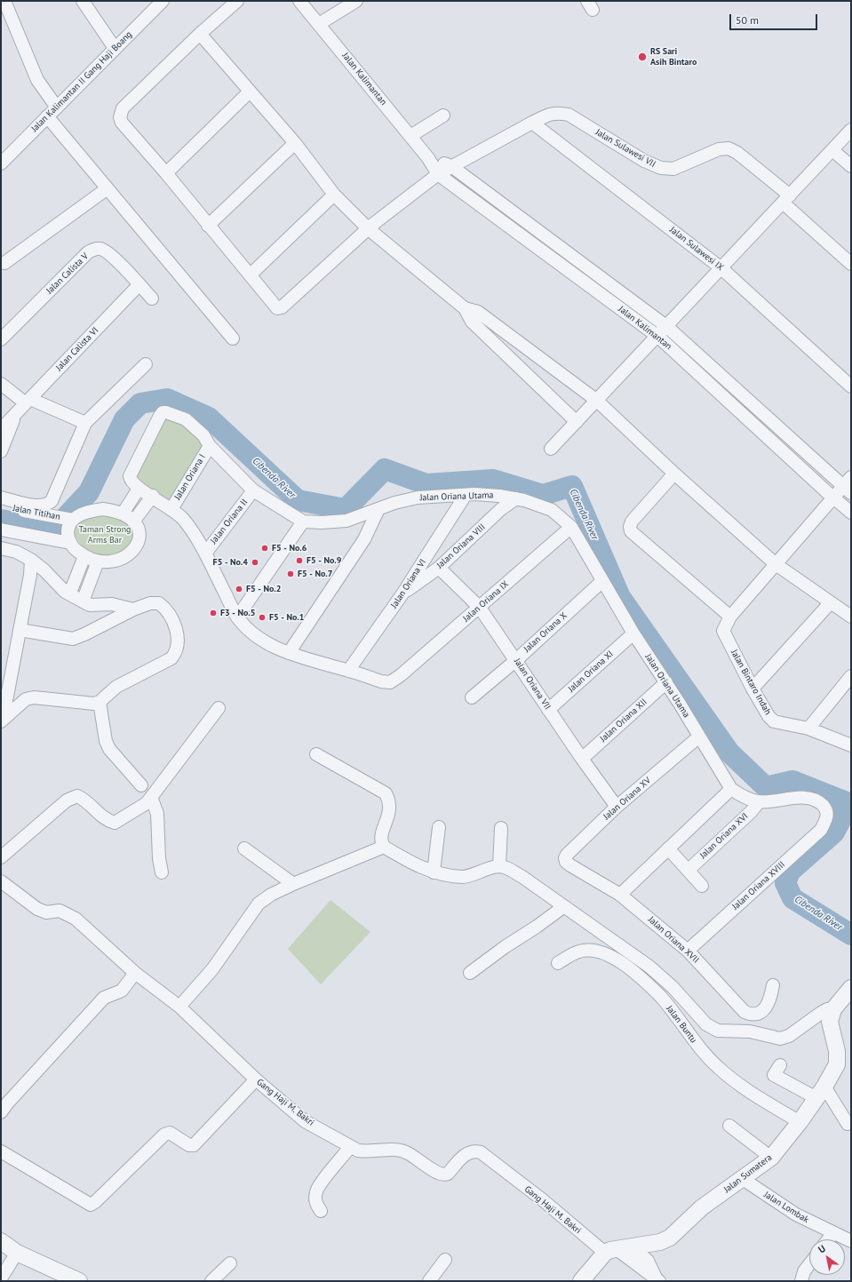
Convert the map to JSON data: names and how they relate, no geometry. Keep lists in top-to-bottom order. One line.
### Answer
{"streets":{"street":["Jalan Kalimantan","Jalan Kalimantan II Gang Haji Boang","Jalan Sulawesi VII","Jalan Sulawesi IX","Jalan Calista V","Jalan Calista VI","Jalan Oriana I","Jalan Oriana Utama","Jalan Titihan","Jalan Oriana II","Jalan Oriana VIII","Jalan Oriana VI","Jalan Oriana IX","Jalan Oriana X","Jalan Oriana XI","Jalan Bintaro Indah","Jalan Oriana VII","Jalan Oriana XII","Jalan Oriana XV","Jalan Oriana XVI","Jalan Oriana XVIII","Jalan Oriana XVII","Jalan Buntu","Gang Haji M. Bakri","Jalan Sumatera","Jalan Lombak"]},"crossings":[["Jalan Sulawesi VII","Jalan Sulawesi IX"],["Jalan Calista V","Jalan Calista VI"],["Jalan Oriana I","Jalan Oriana Utama"],["Jalan Oriana Utama","Jalan Oriana II"],["Jalan Oriana Utama","Jalan Oriana VIII"],["Jalan Oriana Utama","Jalan Oriana VI"],["Jalan Oriana Utama","Jalan Oriana IX"],["Jalan Oriana Utama","Jalan Oriana X"],["Jalan Oriana Utama","Jalan Oriana XI"],["Jalan Oriana Utama","Jalan Oriana XII"],["Jalan Oriana Utama","Jalan Oriana XV"],["Jalan Oriana Utama","Jalan Oriana XVI"],["Jalan Oriana Utama","Jalan Oriana XVIII"],["Jalan Oriana VIII","Jalan Oriana VI"],["Jalan Oriana VIII","Jalan Oriana VII"],["Jalan Oriana VI","Jalan Oriana IX"],["Jalan Oriana IX","Jalan Oriana VII"],["Jalan Oriana X","Jalan Oriana VII"],["Jalan Oriana XI","Jalan Oriana VII"],["Jalan Oriana VII","Jalan Oriana XII"],["Jalan Oriana VII","Jalan Oriana XV"],["Jalan Oriana XV","Jalan Oriana XVII"],["Jalan Oriana XVIII","Jalan Oriana XVII"],["Jalan Buntu","Jalan Sumatera"],["Gang Haji M. Bakri","Jalan Sumatera"],["Jalan Sumatera","Jalan Lombak"]],"water":["Cibenda River"],"parks":["Taman Strong Arms Bar"],"places":["RS Sari Asih Bintaro","F5 - No.6","F5 - No.9","F5 - No.4","F5 - No.7","F5 - No.2","F3 - No.5","F5 - No.1"],"scale_bar":"50 m","north":"top left"}
